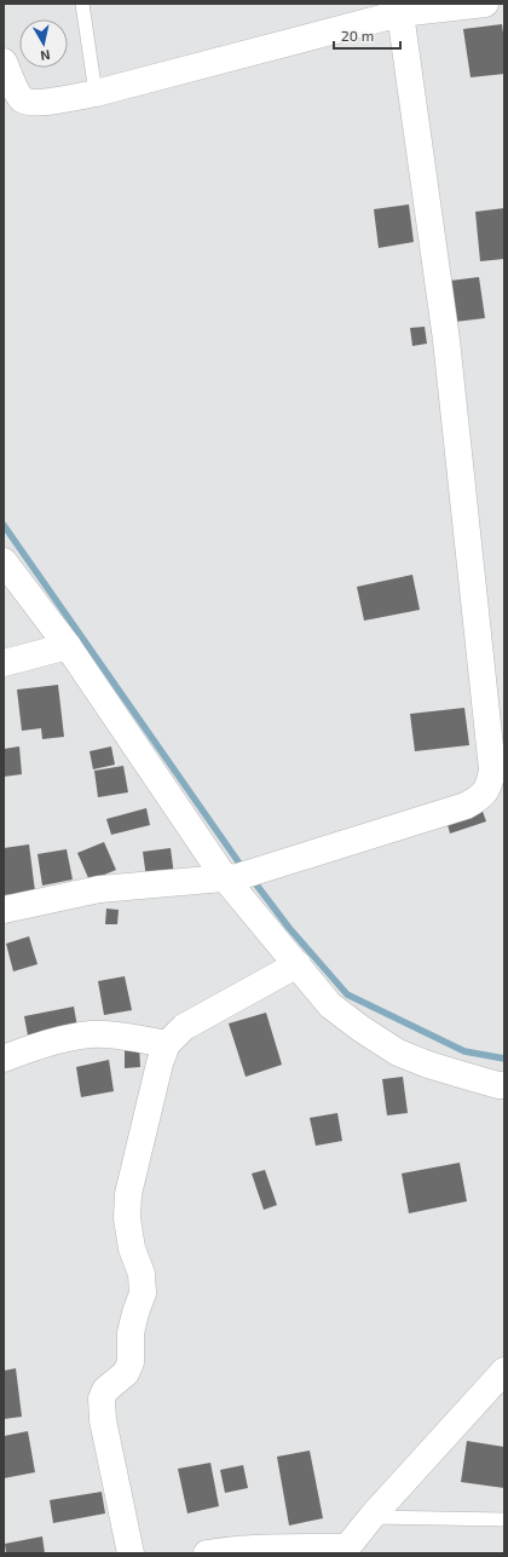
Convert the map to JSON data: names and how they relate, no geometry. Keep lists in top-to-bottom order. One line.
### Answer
{"scale_bar":"20 m","north":"bottom"}
